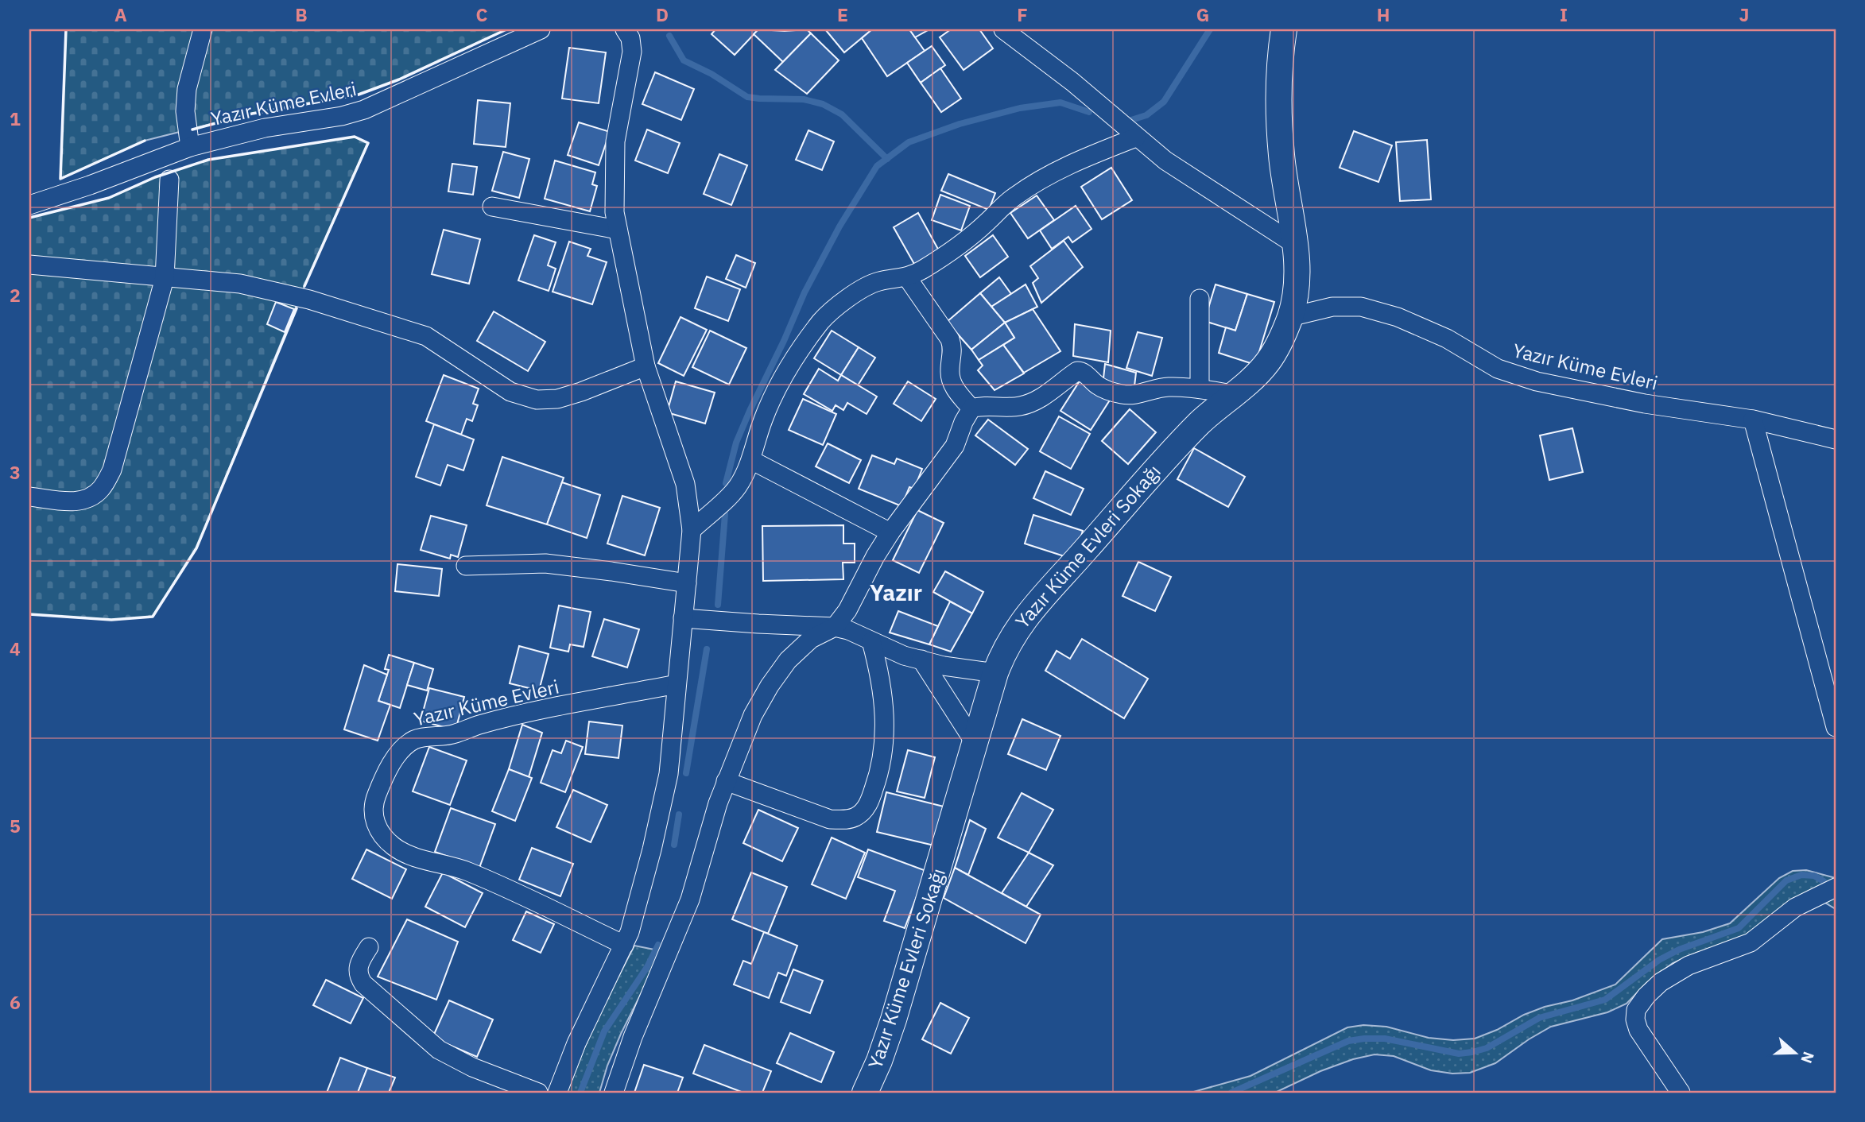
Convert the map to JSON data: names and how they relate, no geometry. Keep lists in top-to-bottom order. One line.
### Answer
{"streets":{"street":["Yazır Küme Evleri","Yazır Küme Evleri Sokağı"]},"crossings":[["Yazır Küme Evleri","Yazır Küme Evleri Sokağı"]],"districts":["Yazır"],"north":"right","grid":{"columns":["A","B","C","D","E","F","G","H","I","J"],"rows":["1","2","3","4","5","6"]}}
